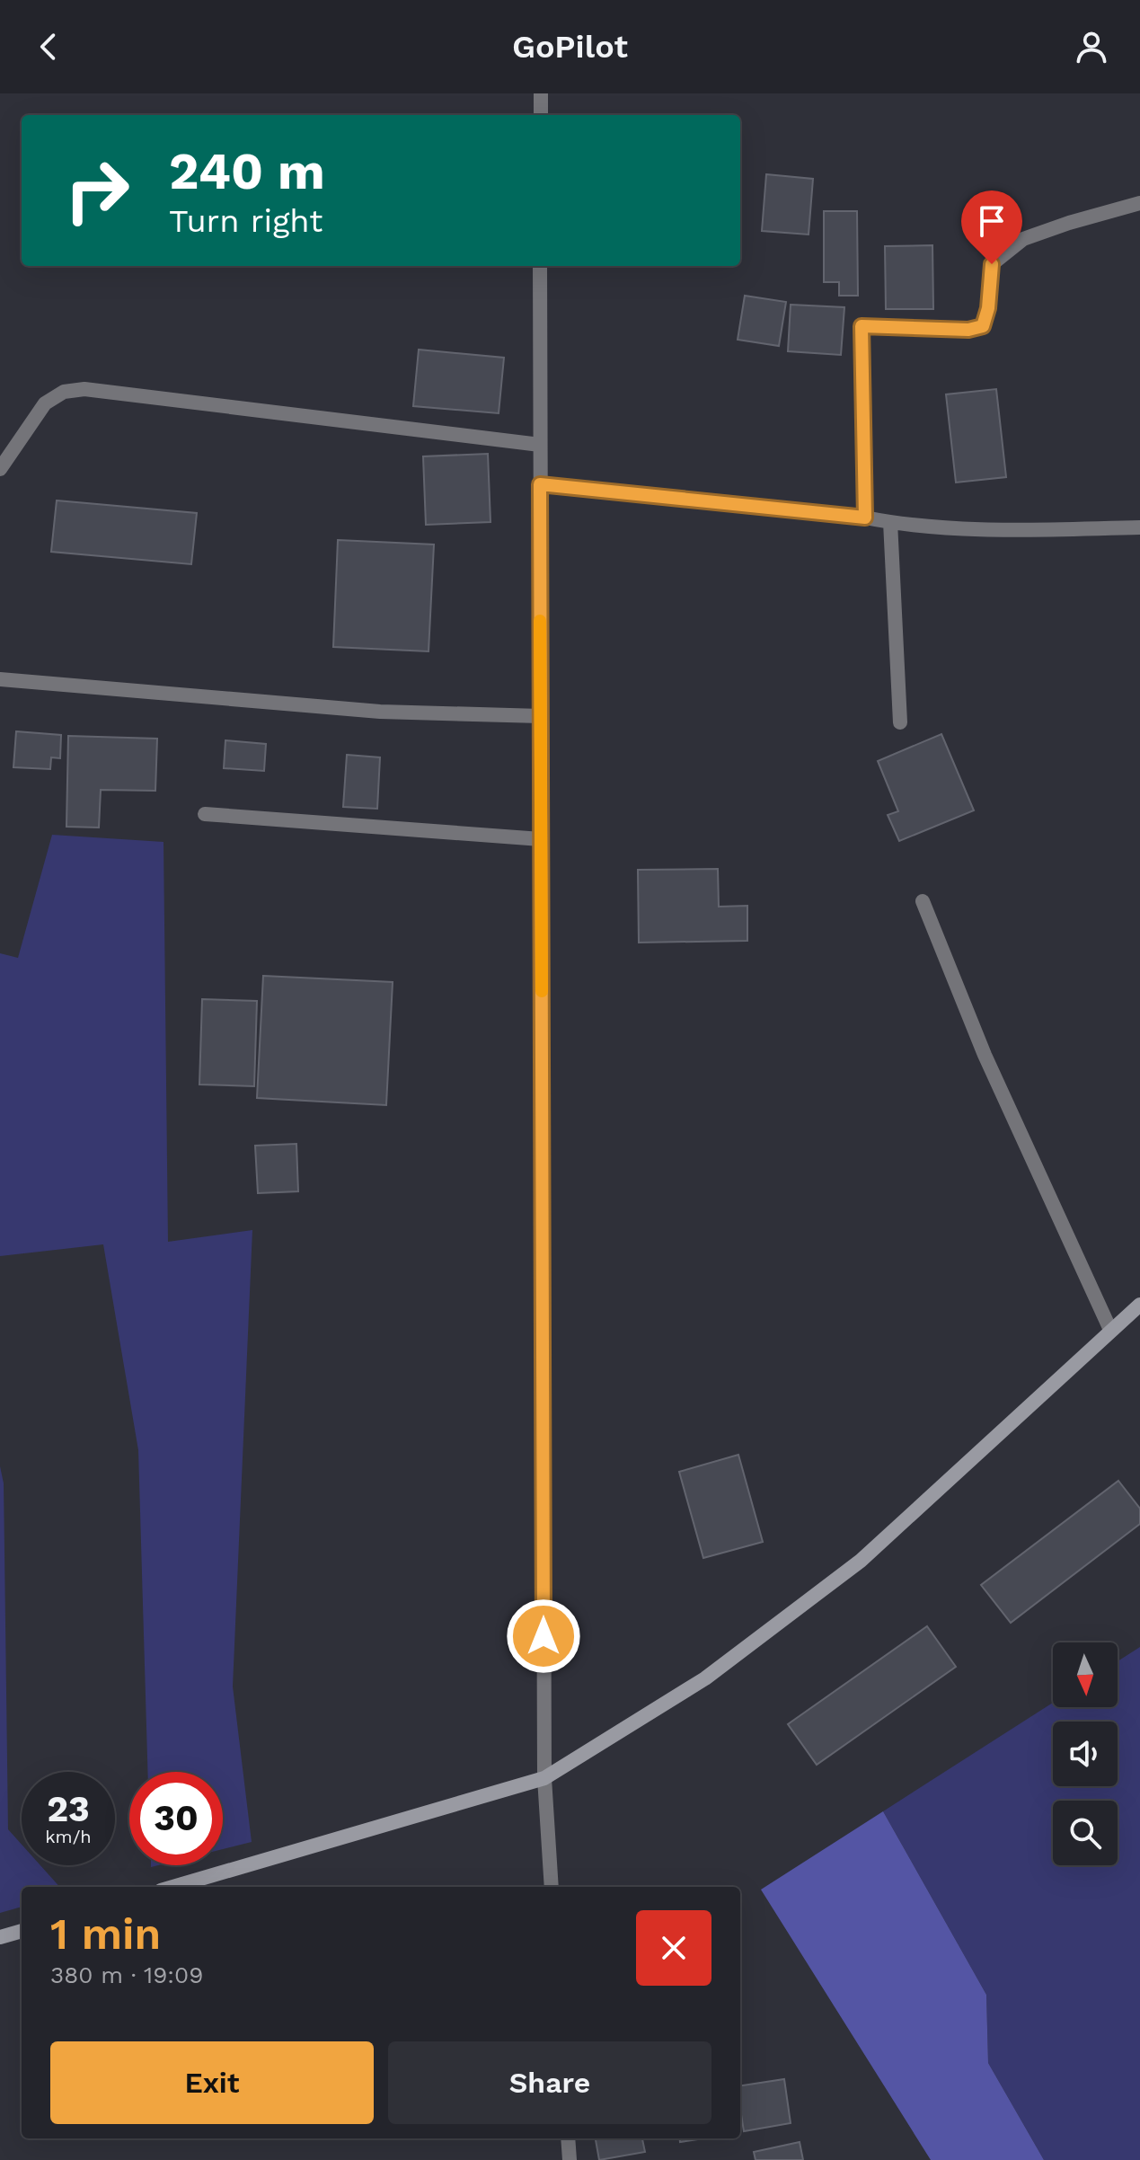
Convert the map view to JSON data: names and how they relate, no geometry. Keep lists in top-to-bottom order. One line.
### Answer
{"north":"bottom","page":{"header":"GoPilot","turn":["240 m","Turn right"],"speed":"23 km/h","limit":"30","heading":["1 min","380 m · 19:09"],"buttons":["Exit","Share"]}}
